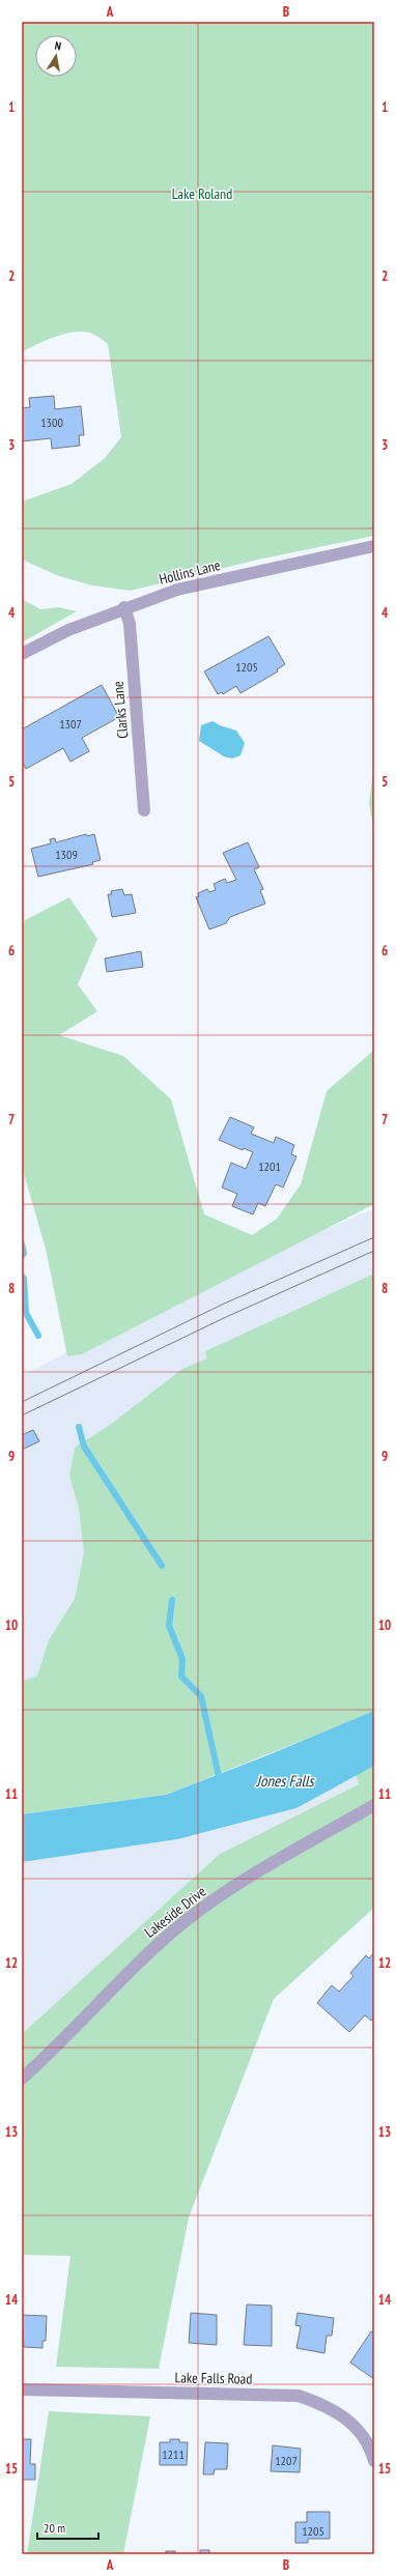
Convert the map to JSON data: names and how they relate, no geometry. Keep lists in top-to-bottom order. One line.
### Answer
{"streets":{"street":["Hollins Lane","Clarks Lane","Lakeside Drive","Lake Falls Road"]},"crossings":[["Hollins Lane","Clarks Lane"]],"water":["Jones Falls"],"parks":["Lake Roland"],"house_numbers":["1300","1205","1307","1309","1201","1211","1207","1205"],"scale_bar":"20 m","north":"top","grid":{"columns":["A","B"],"rows":["1","2","3","4","5","6","7","8","9","10","11","12","13","14","15"]}}
